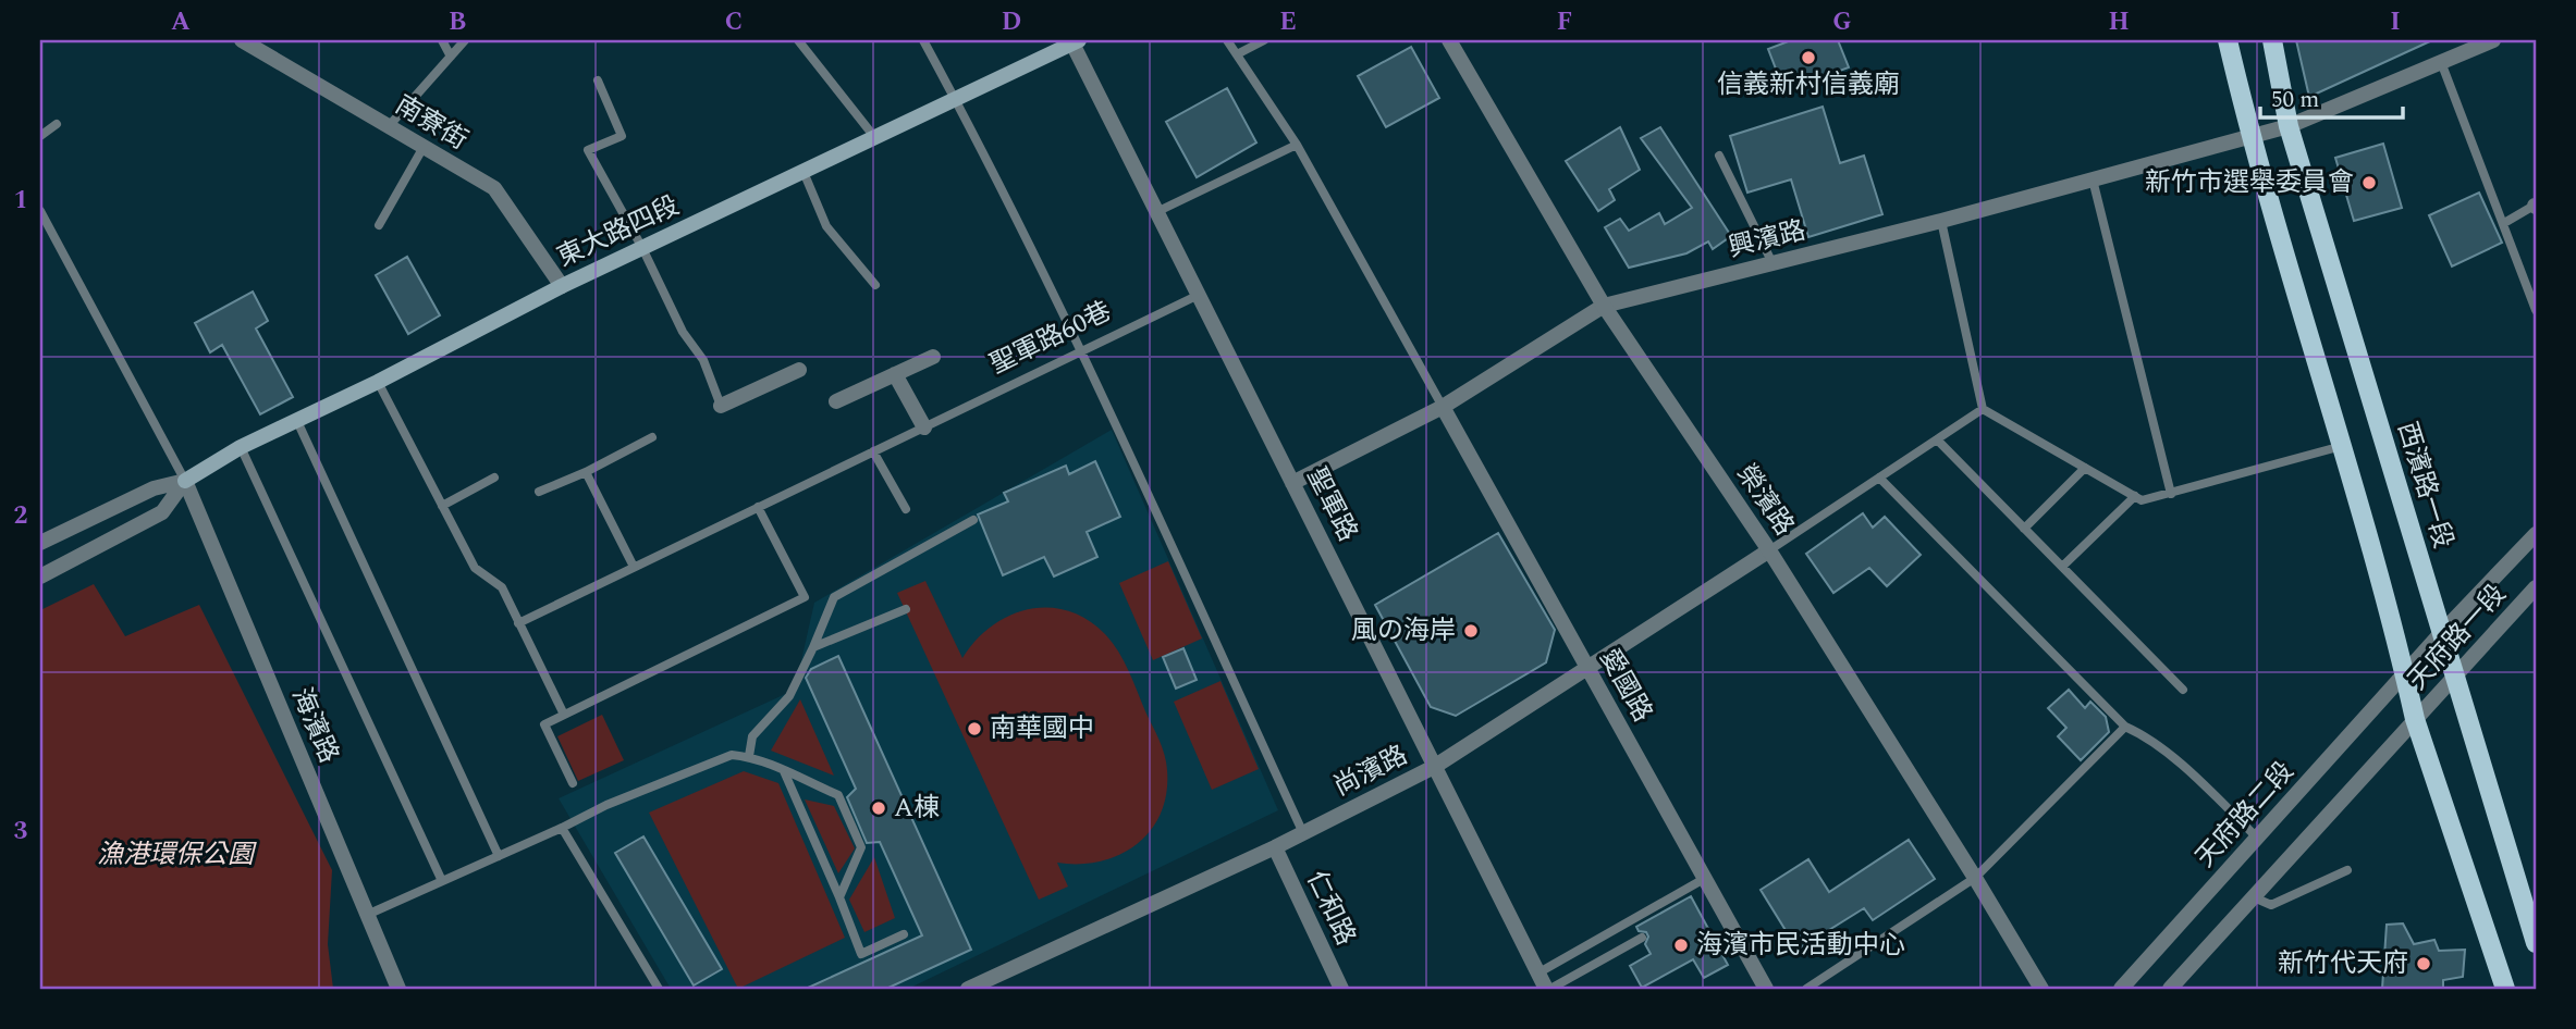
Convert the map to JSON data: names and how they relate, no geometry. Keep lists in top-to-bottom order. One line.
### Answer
{"streets":{"main road":["東大路四段","西濱路一段"],"street":["南寮街","興濱路","榮濱路","聖軍路","天府路一段","愛國路","海濱路","尚濱路","天府路二段","仁和路"],"lane":["聖軍路60巷"]},"crossings":[["南寮街","東大路四段"],["東大路四段","聖軍路"],["東大路四段","海濱路"],["興濱路","西濱路一段"],["興濱路","榮濱路"],["興濱路","聖軍路"],["興濱路","愛國路"],["聖軍路60巷","聖軍路"],["西濱路一段","天府路一段"],["榮濱路","尚濱路"],["聖軍路","尚濱路"],["天府路一段","天府路二段"],["愛國路","尚濱路"],["尚濱路","仁和路"]],"parks":["漁港環保公園"],"places":["信義新村信義廟","新竹市選舉委員會","風の海岸","南華國中","A棟","海濱市民活動中心","新竹代天府"],"scale_bar":"50 m","grid":{"columns":["A","B","C","D","E","F","G","H","I"],"rows":["1","2","3"]}}
